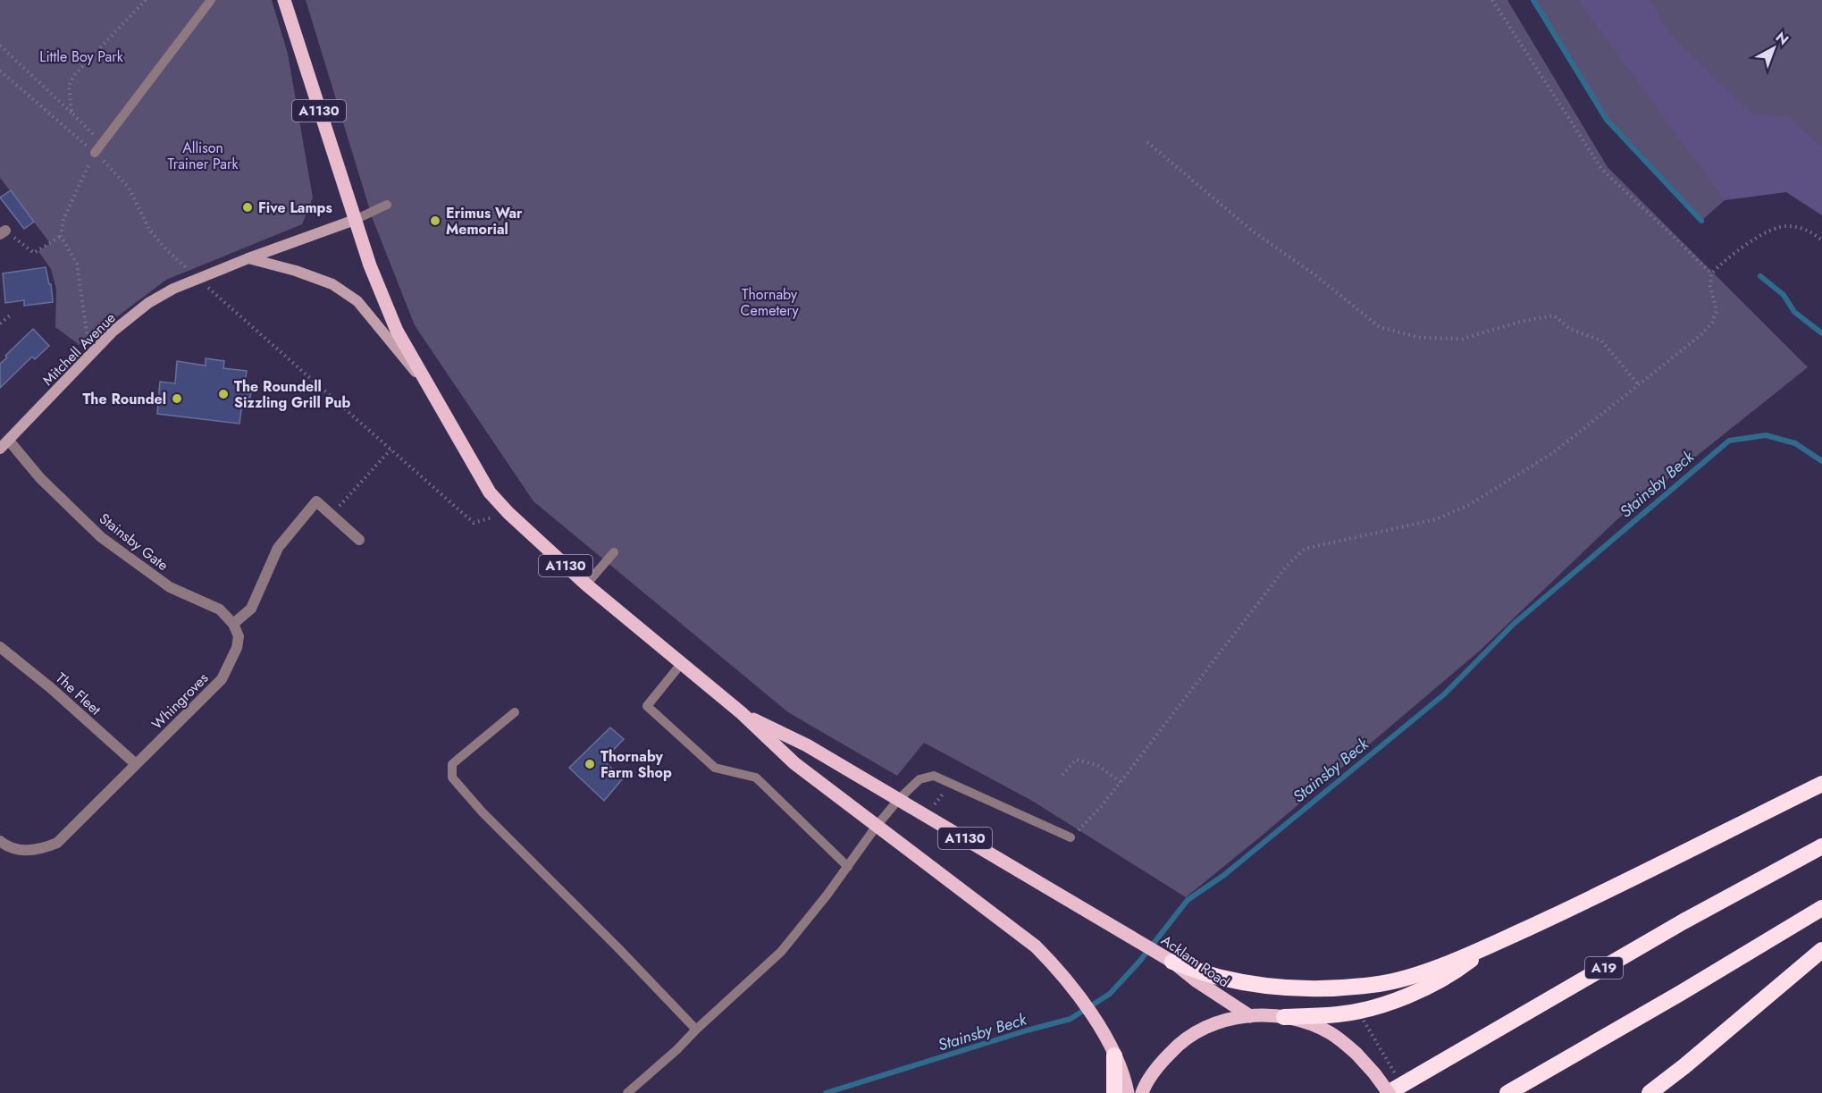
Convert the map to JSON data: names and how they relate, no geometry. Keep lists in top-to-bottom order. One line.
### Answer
{"streets":{"highway":["A19"],"main road":["A1130","Acklam Road"],"street":["Mitchell Avenue","Stainsby Gate","The Fleet","Whingroves"]},"crossings":[["A1130","Mitchell Avenue"],["A1130","Acklam Road"],["Mitchell Avenue","Stainsby Gate"],["Stainsby Gate","Whingroves"],["The Fleet","Whingroves"]],"water":["Stainsby Beck"],"parks":["Little Boy Park","Allison Trainer Park","Thornaby Cemetery"],"places":["Five Lamps","Erimus War Memorial","The Roundell Sizzling Grill Pub","The Roundel","Thornaby Farm Shop"],"north":"top right"}
